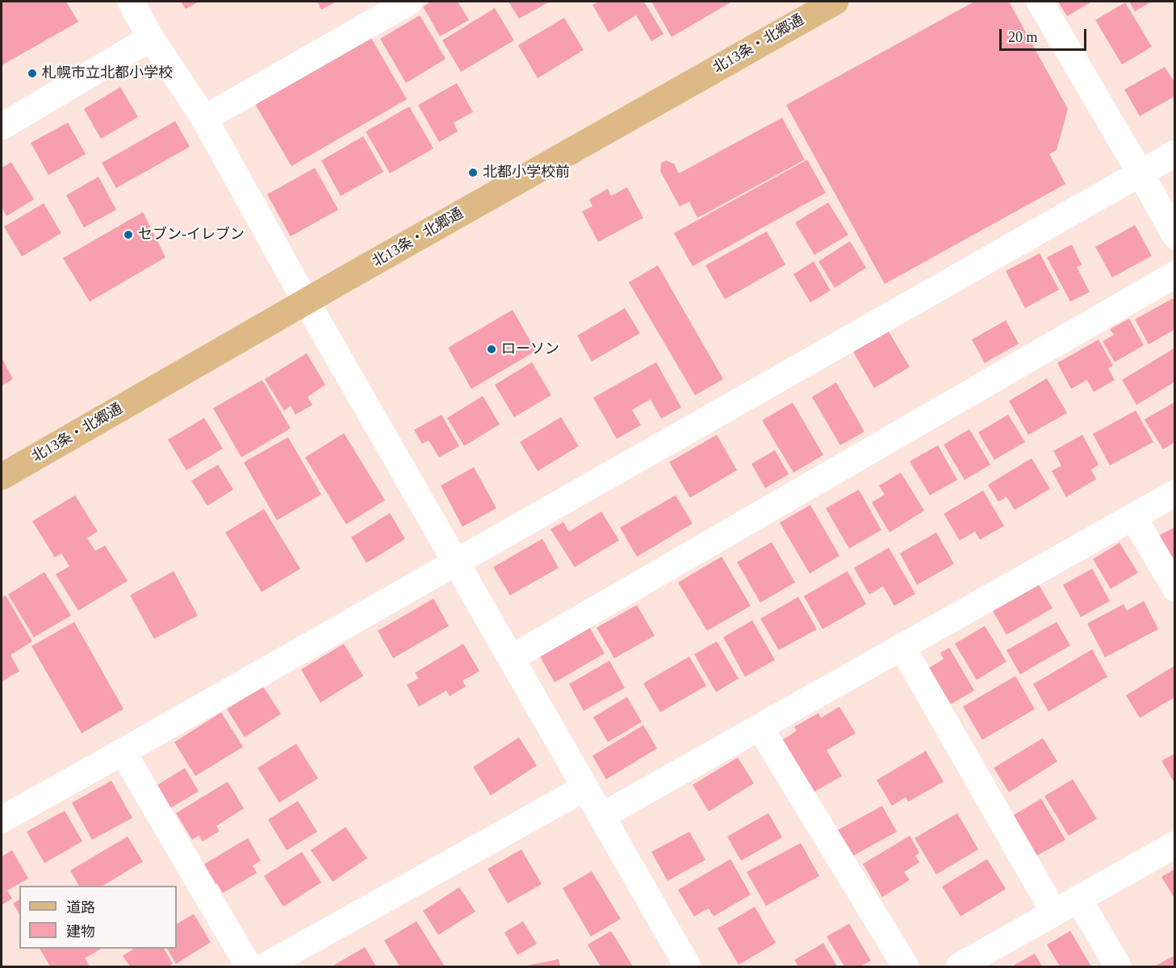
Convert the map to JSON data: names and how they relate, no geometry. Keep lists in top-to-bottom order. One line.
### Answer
{"streets":{"main road":["北13条・北郷通"]},"places":["札幌市立北都小学校","北都小学校前","セブン-イレブン","ローソン"],"legend":["道路","建物"],"scale_bar":"20 m"}
